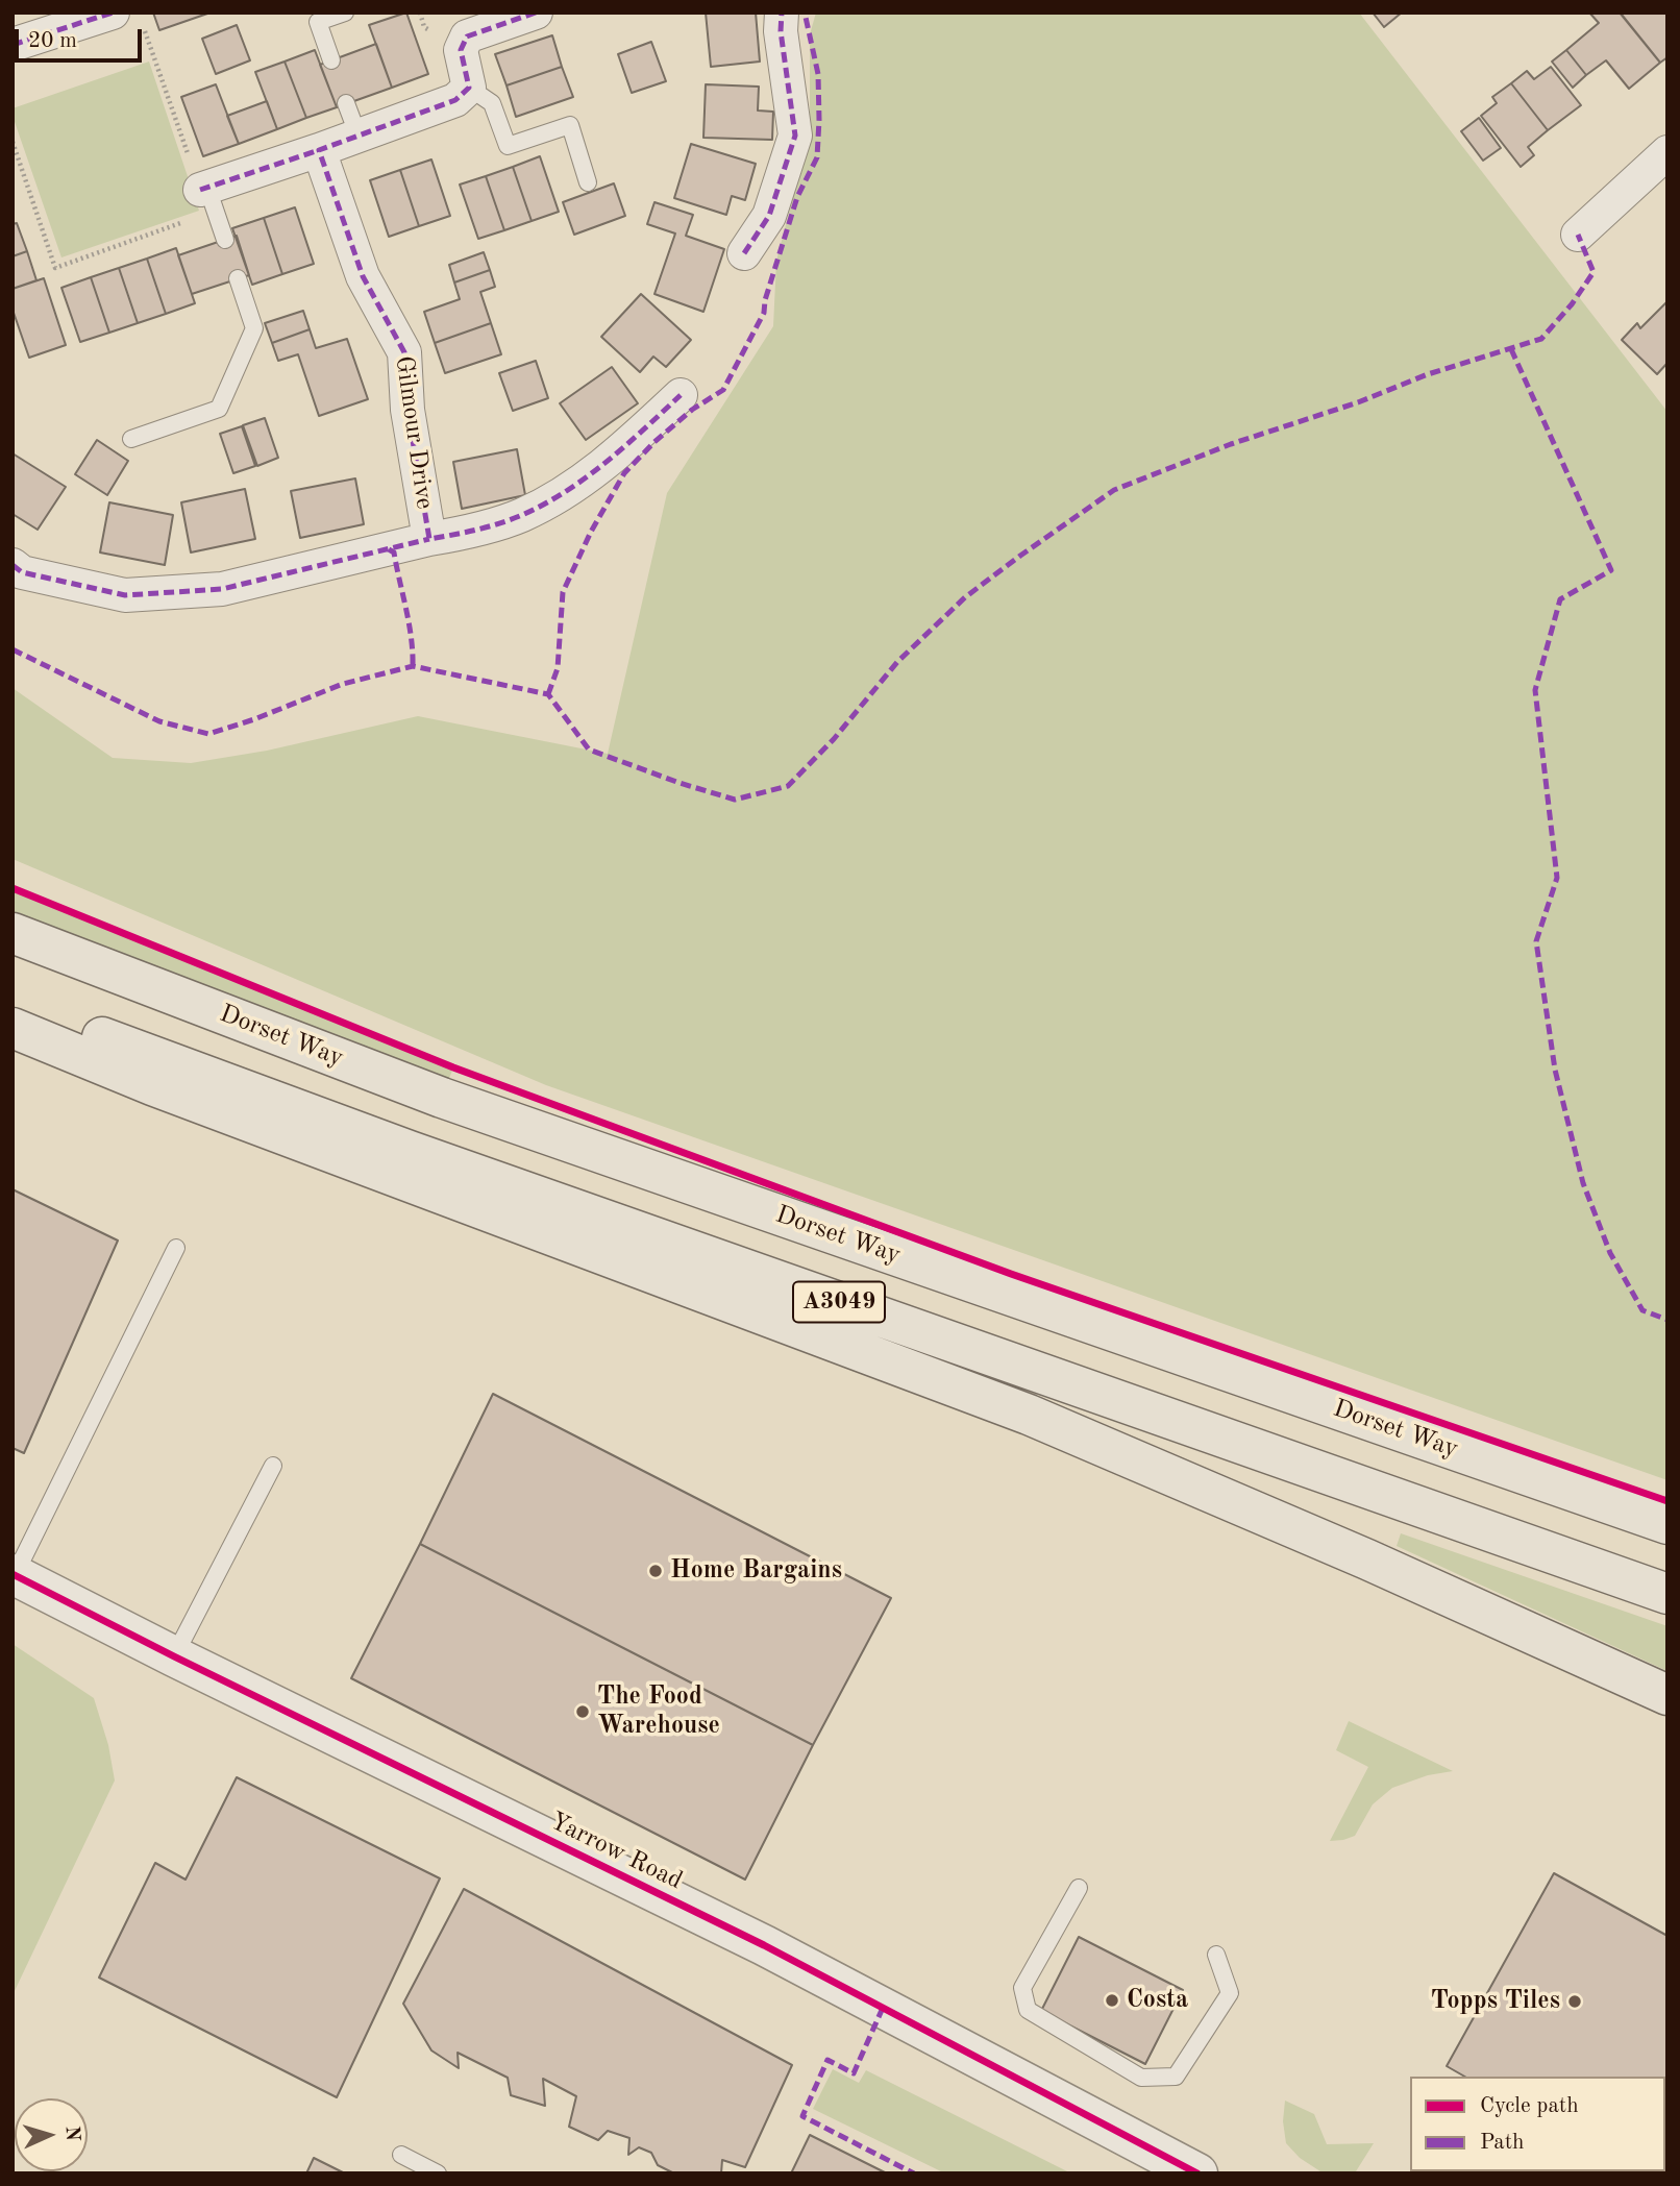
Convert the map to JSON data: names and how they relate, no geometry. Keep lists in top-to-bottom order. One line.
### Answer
{"streets":{"highway":["Dorset Way","A3049"],"street":["Gilmour Drive","Yarrow Road"]},"places":["Home Bargains","The Food Warehouse","Costa","Topps Tiles"],"legend":["Cycle path","Path"],"scale_bar":"20 m","north":"right"}
